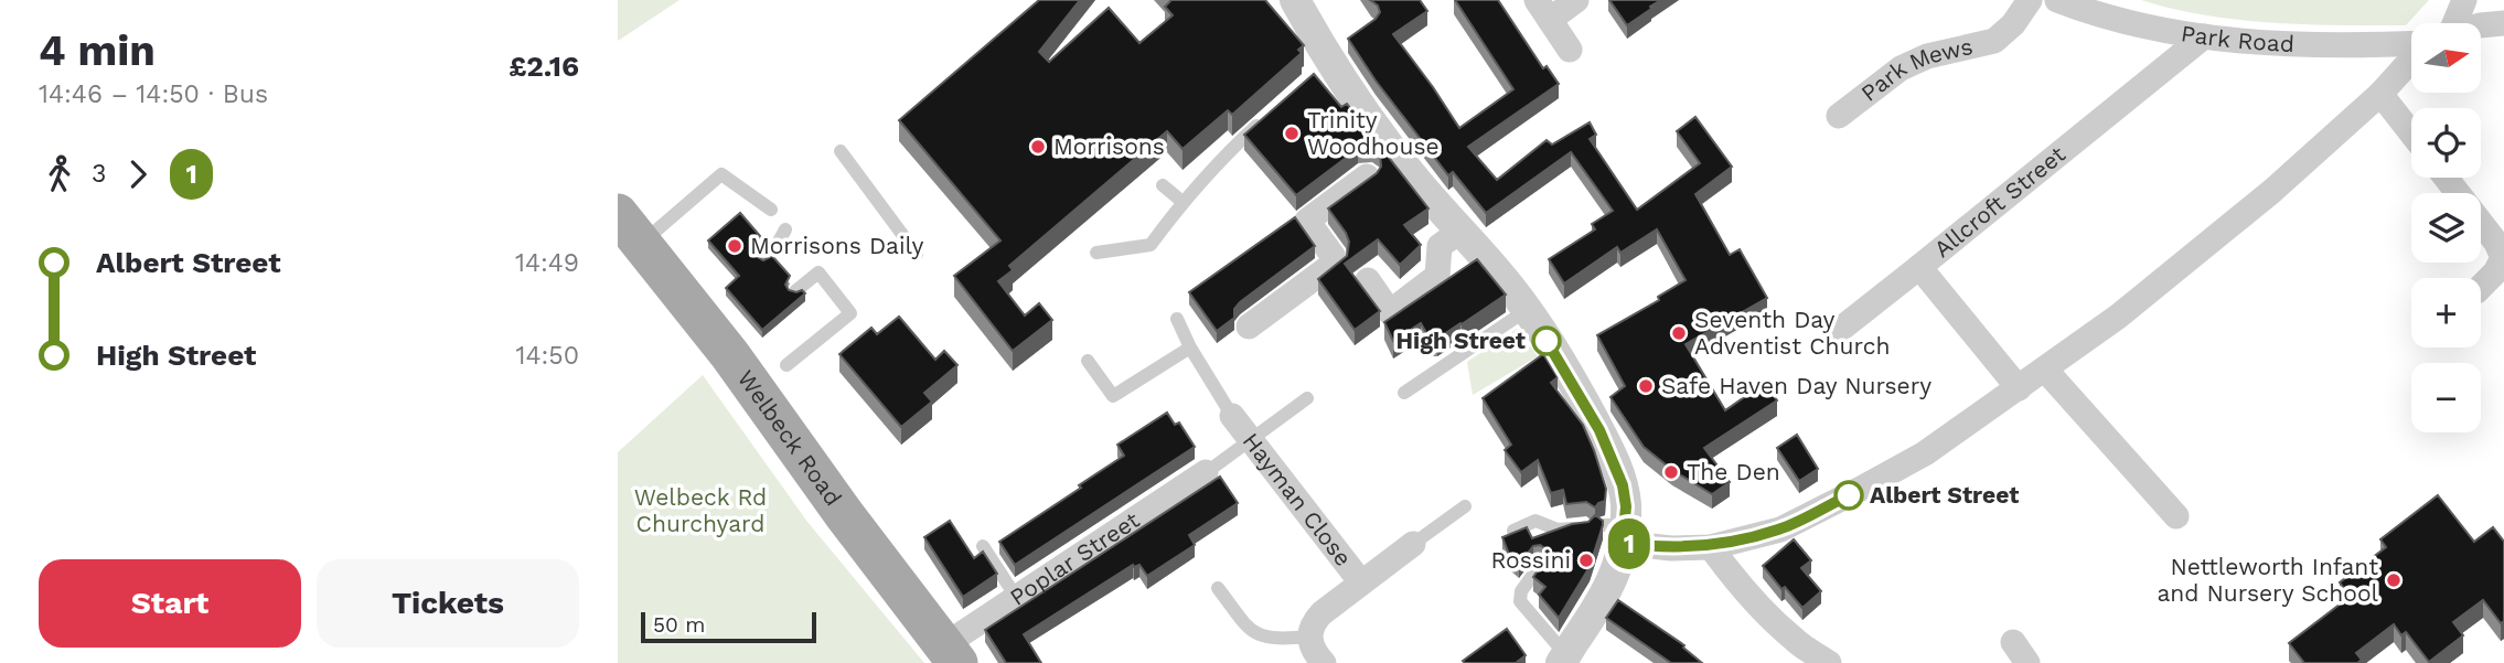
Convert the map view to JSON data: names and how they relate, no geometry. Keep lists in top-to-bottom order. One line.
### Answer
{"streets":{"main road":["Welbeck Road"],"street":["Park Road","Park Mews","Allcroft Street","Hayman Close","Poplar Street"]},"crossings":[["Park Road","Allcroft Street"],["Welbeck Road","Poplar Street"]],"parks":["Welbeck Rd Churchyard"],"places":["Trinity Woodhouse","Morrisons","Morrisons Daily","Seventh Day Adventist Church","High Street","Safe Haven Day Nursery","The Den","Albert Street","Rossini","Nettleworth Infant and Nursery School"],"lines":["bus line 1"],"scale_bar":"50 m","north":"right","page":{"heading":["4 min","14:46 – 14:50 · Bus","£2.16"],"on_map":"1","map_buttons":["+","−"],"legs":["3","1"],"list":[{"name":"Albert Street","value":"14:49"},{"name":"High Street","value":"14:50"}],"buttons":["Start","Tickets"],"scale":"50 m"}}
